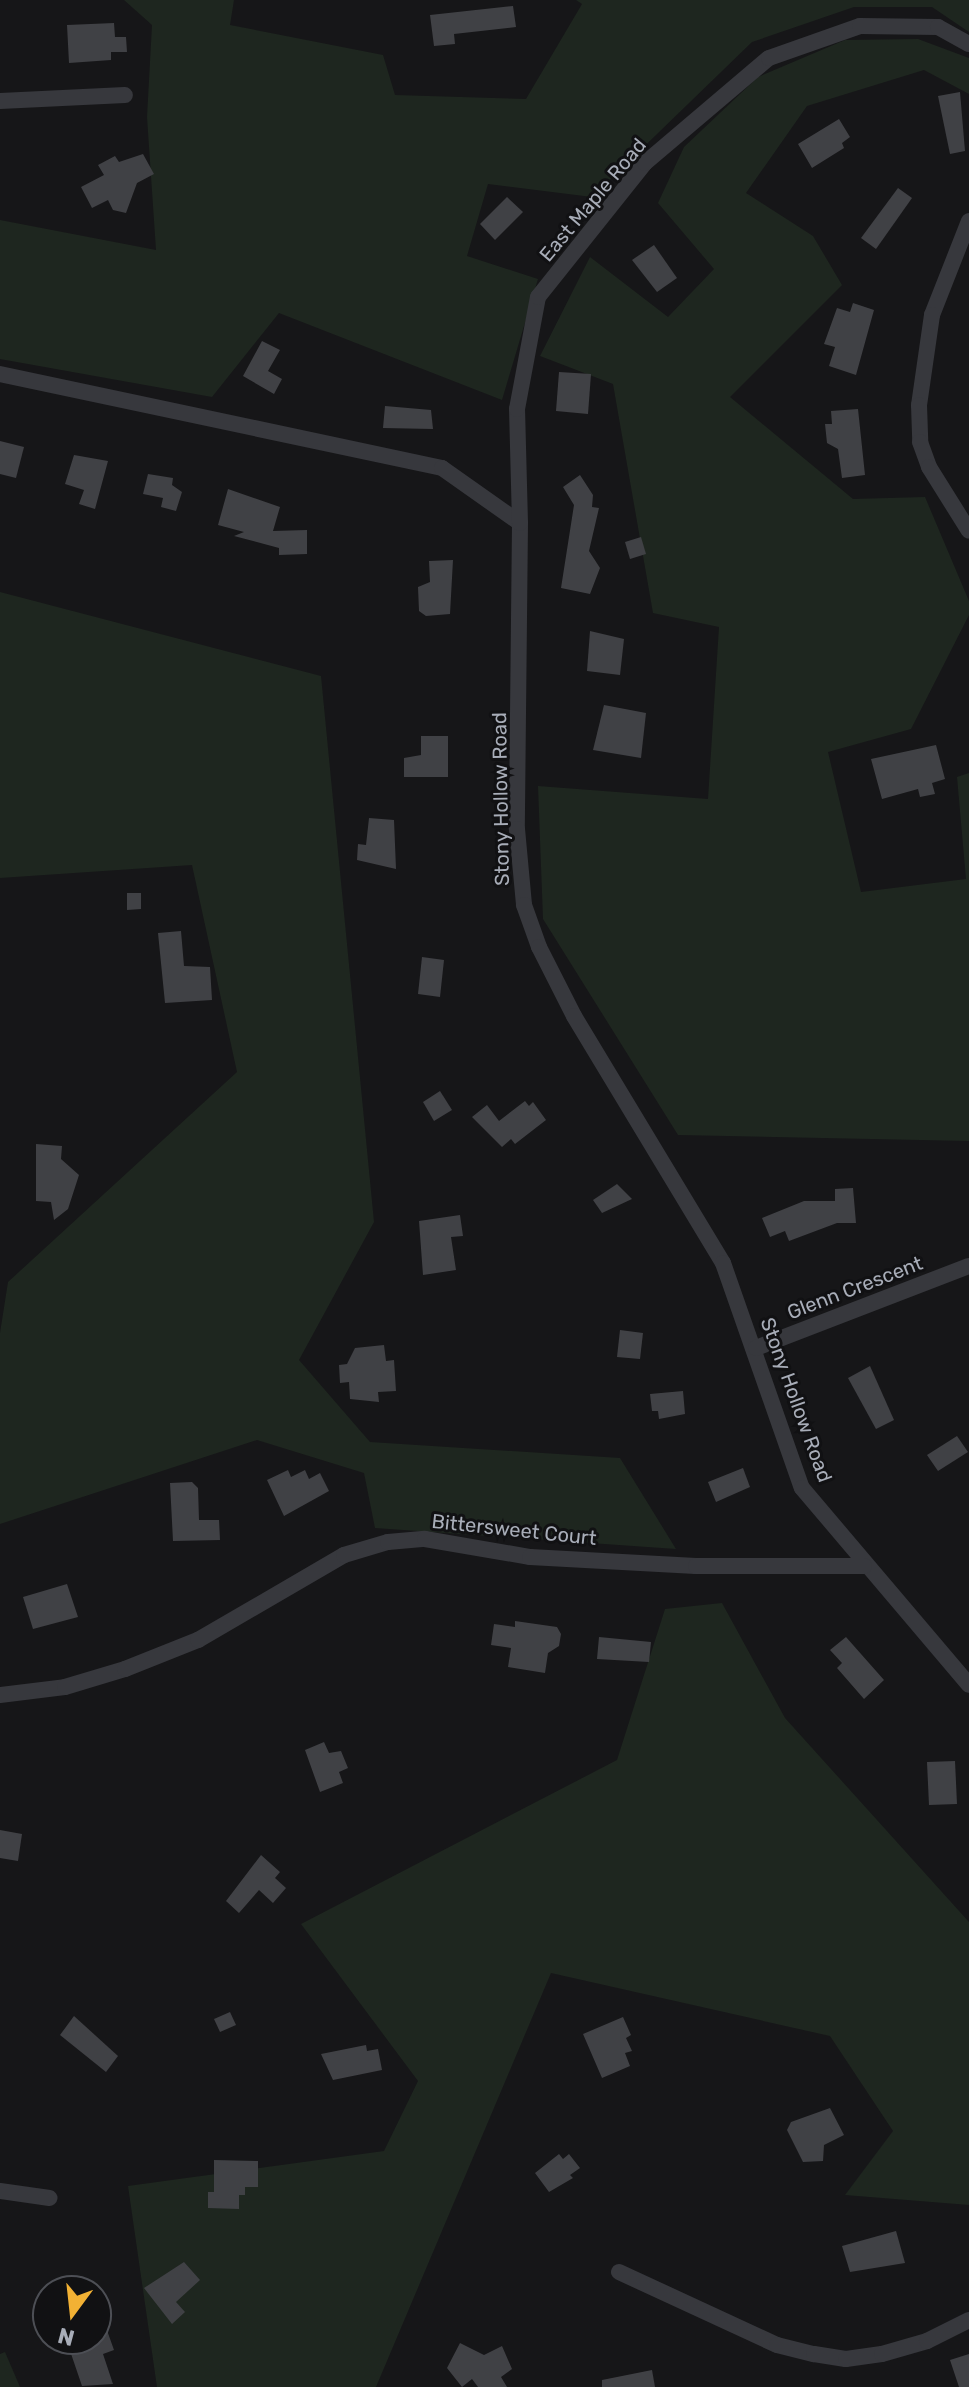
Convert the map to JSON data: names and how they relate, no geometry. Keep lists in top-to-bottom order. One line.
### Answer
{"streets":{"street":["East Maple Road","Stony Hollow Road","Glenn Crescent","Bittersweet Court"]},"crossings":[["East Maple Road","Stony Hollow Road"],["Stony Hollow Road","Glenn Crescent"],["Stony Hollow Road","Bittersweet Court"]],"north":"bottom"}
